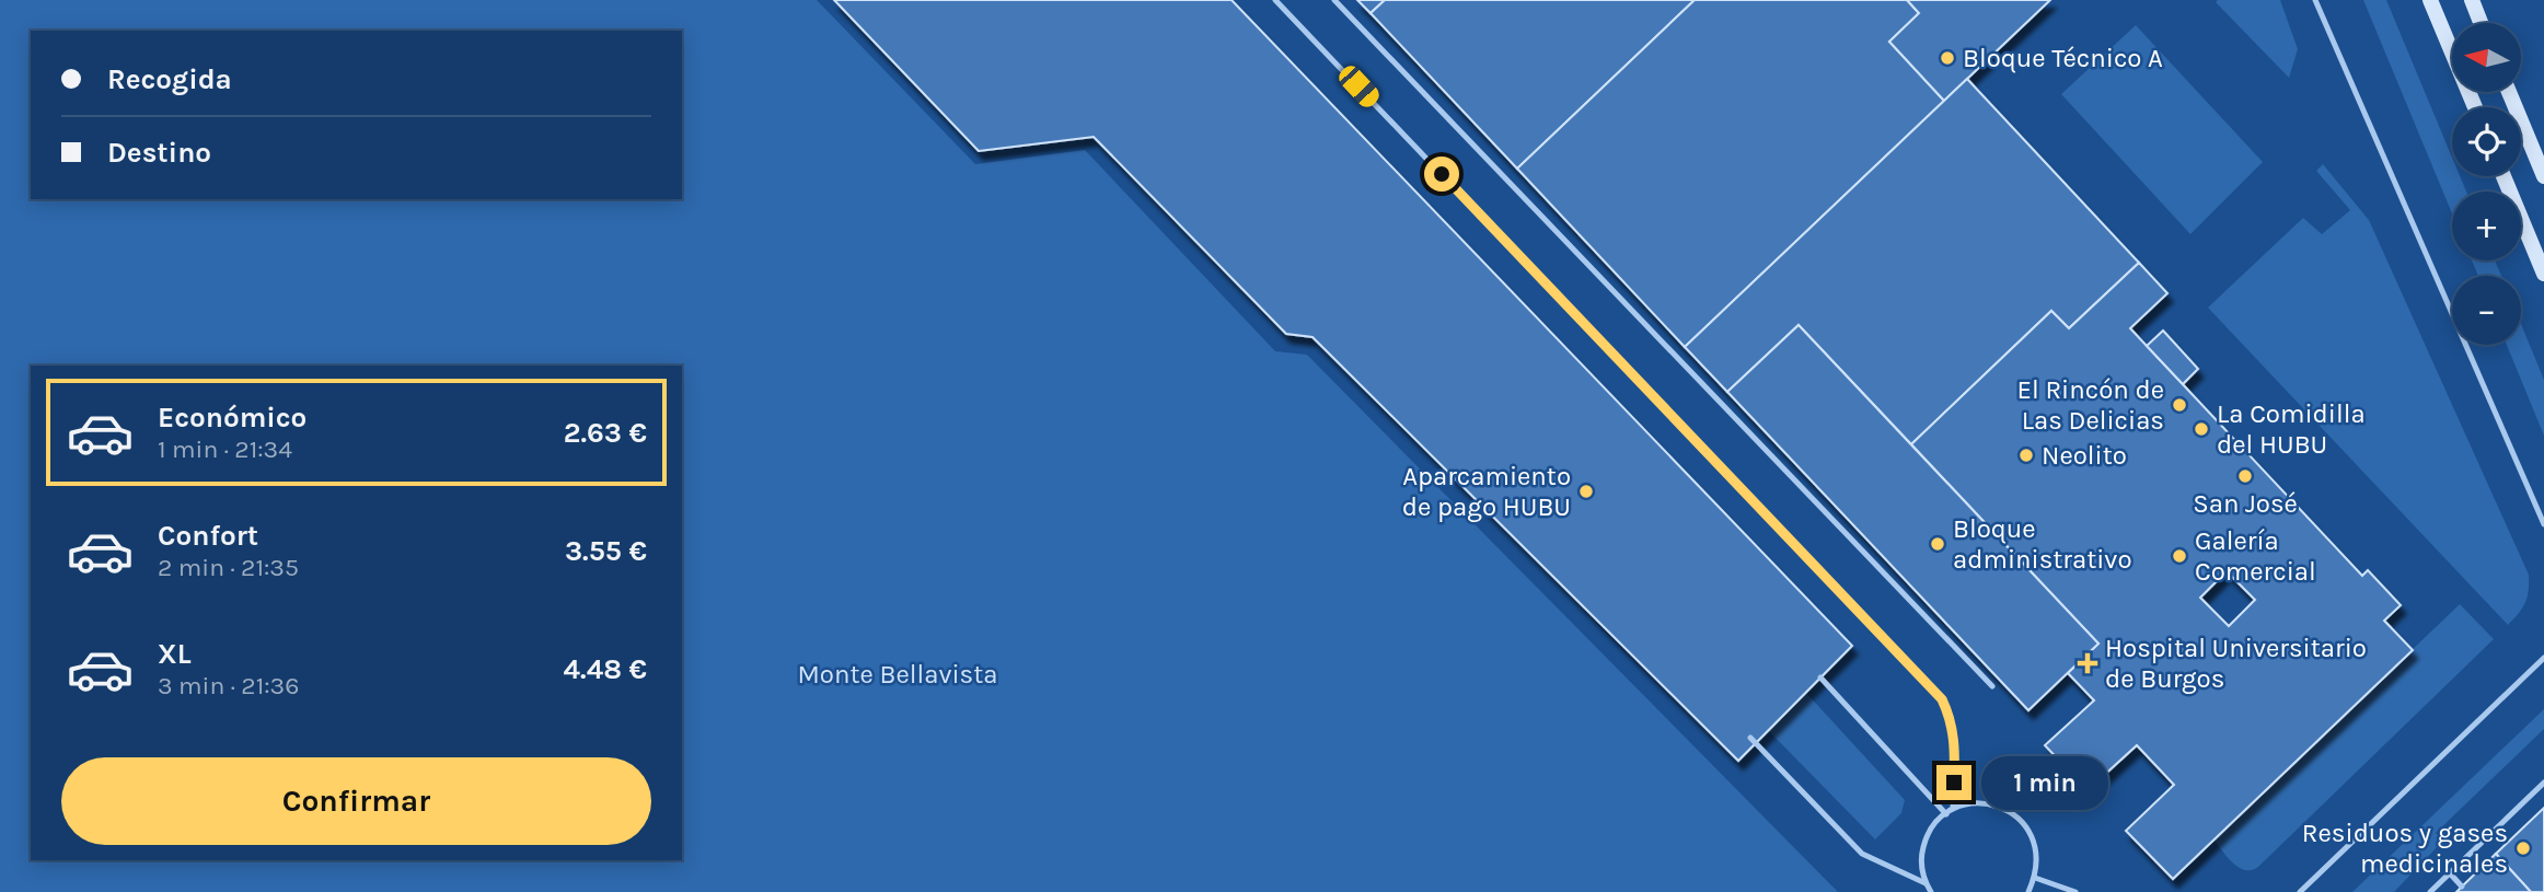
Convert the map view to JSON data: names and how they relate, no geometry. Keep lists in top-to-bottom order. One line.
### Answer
{"parks":["Monte Bellavista"],"places":{"other":["Bloque Técnico A","El Rincón de Las Delicias","La Comidilla del HUBU","Neolito","San José","Aparcamiento de pago HUBU","Bloque administrativo","Galería Comercial","Residuos y gases medicinales"],"health":["Hospital Universitario de Burgos"]},"north":"left","page":{"map_buttons":["+","−"],"banner":["Recogida","Destino"],"list":[{"name":"Económico","note":"1 min · 21:34","value":"2.63 €"},{"name":"Confort","note":"2 min · 21:35","value":"3.55 €"},{"name":"XL","note":"3 min · 21:36","value":"4.48 €"}],"buttons":"Confirmar","bubble":"1 min"}}
